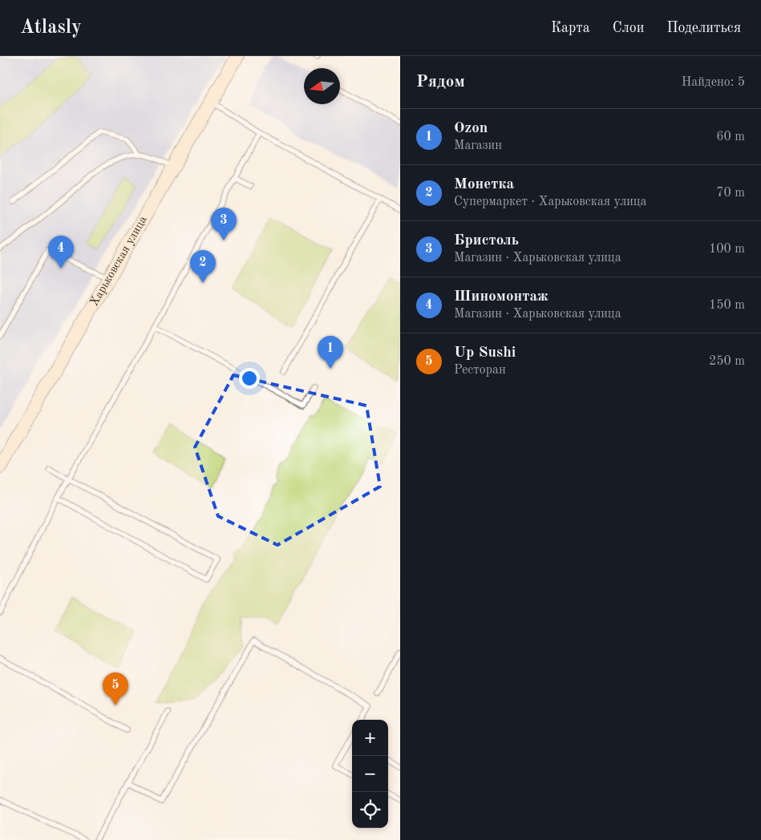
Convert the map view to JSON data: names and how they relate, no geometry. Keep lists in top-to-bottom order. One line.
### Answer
{"streets":{"street":["Харьковская улица"]},"north":"left","page":{"header":"Atlasly","nav":["Карта","Слои","Поделиться"],"heading":["Рядом","Найдено: 5"],"list":[{"mark":"1","name":"Ozon","note":"Магазин","value":"60 m"},{"mark":"2","name":"Монетка","note":"Супермаркет · Харьковская улица","value":"70 m"},{"mark":"3","name":"Бристоль","note":"Магазин · Харьковская улица","value":"100 m"},{"mark":"4","name":"Шиномонтаж","note":"Магазин · Харьковская улица","value":"150 m"},{"mark":"5","name":"Up Sushi","note":"Ресторан","value":"250 m"}],"pins":["3","4","2","1","5"],"map_buttons":["+","−"]}}
